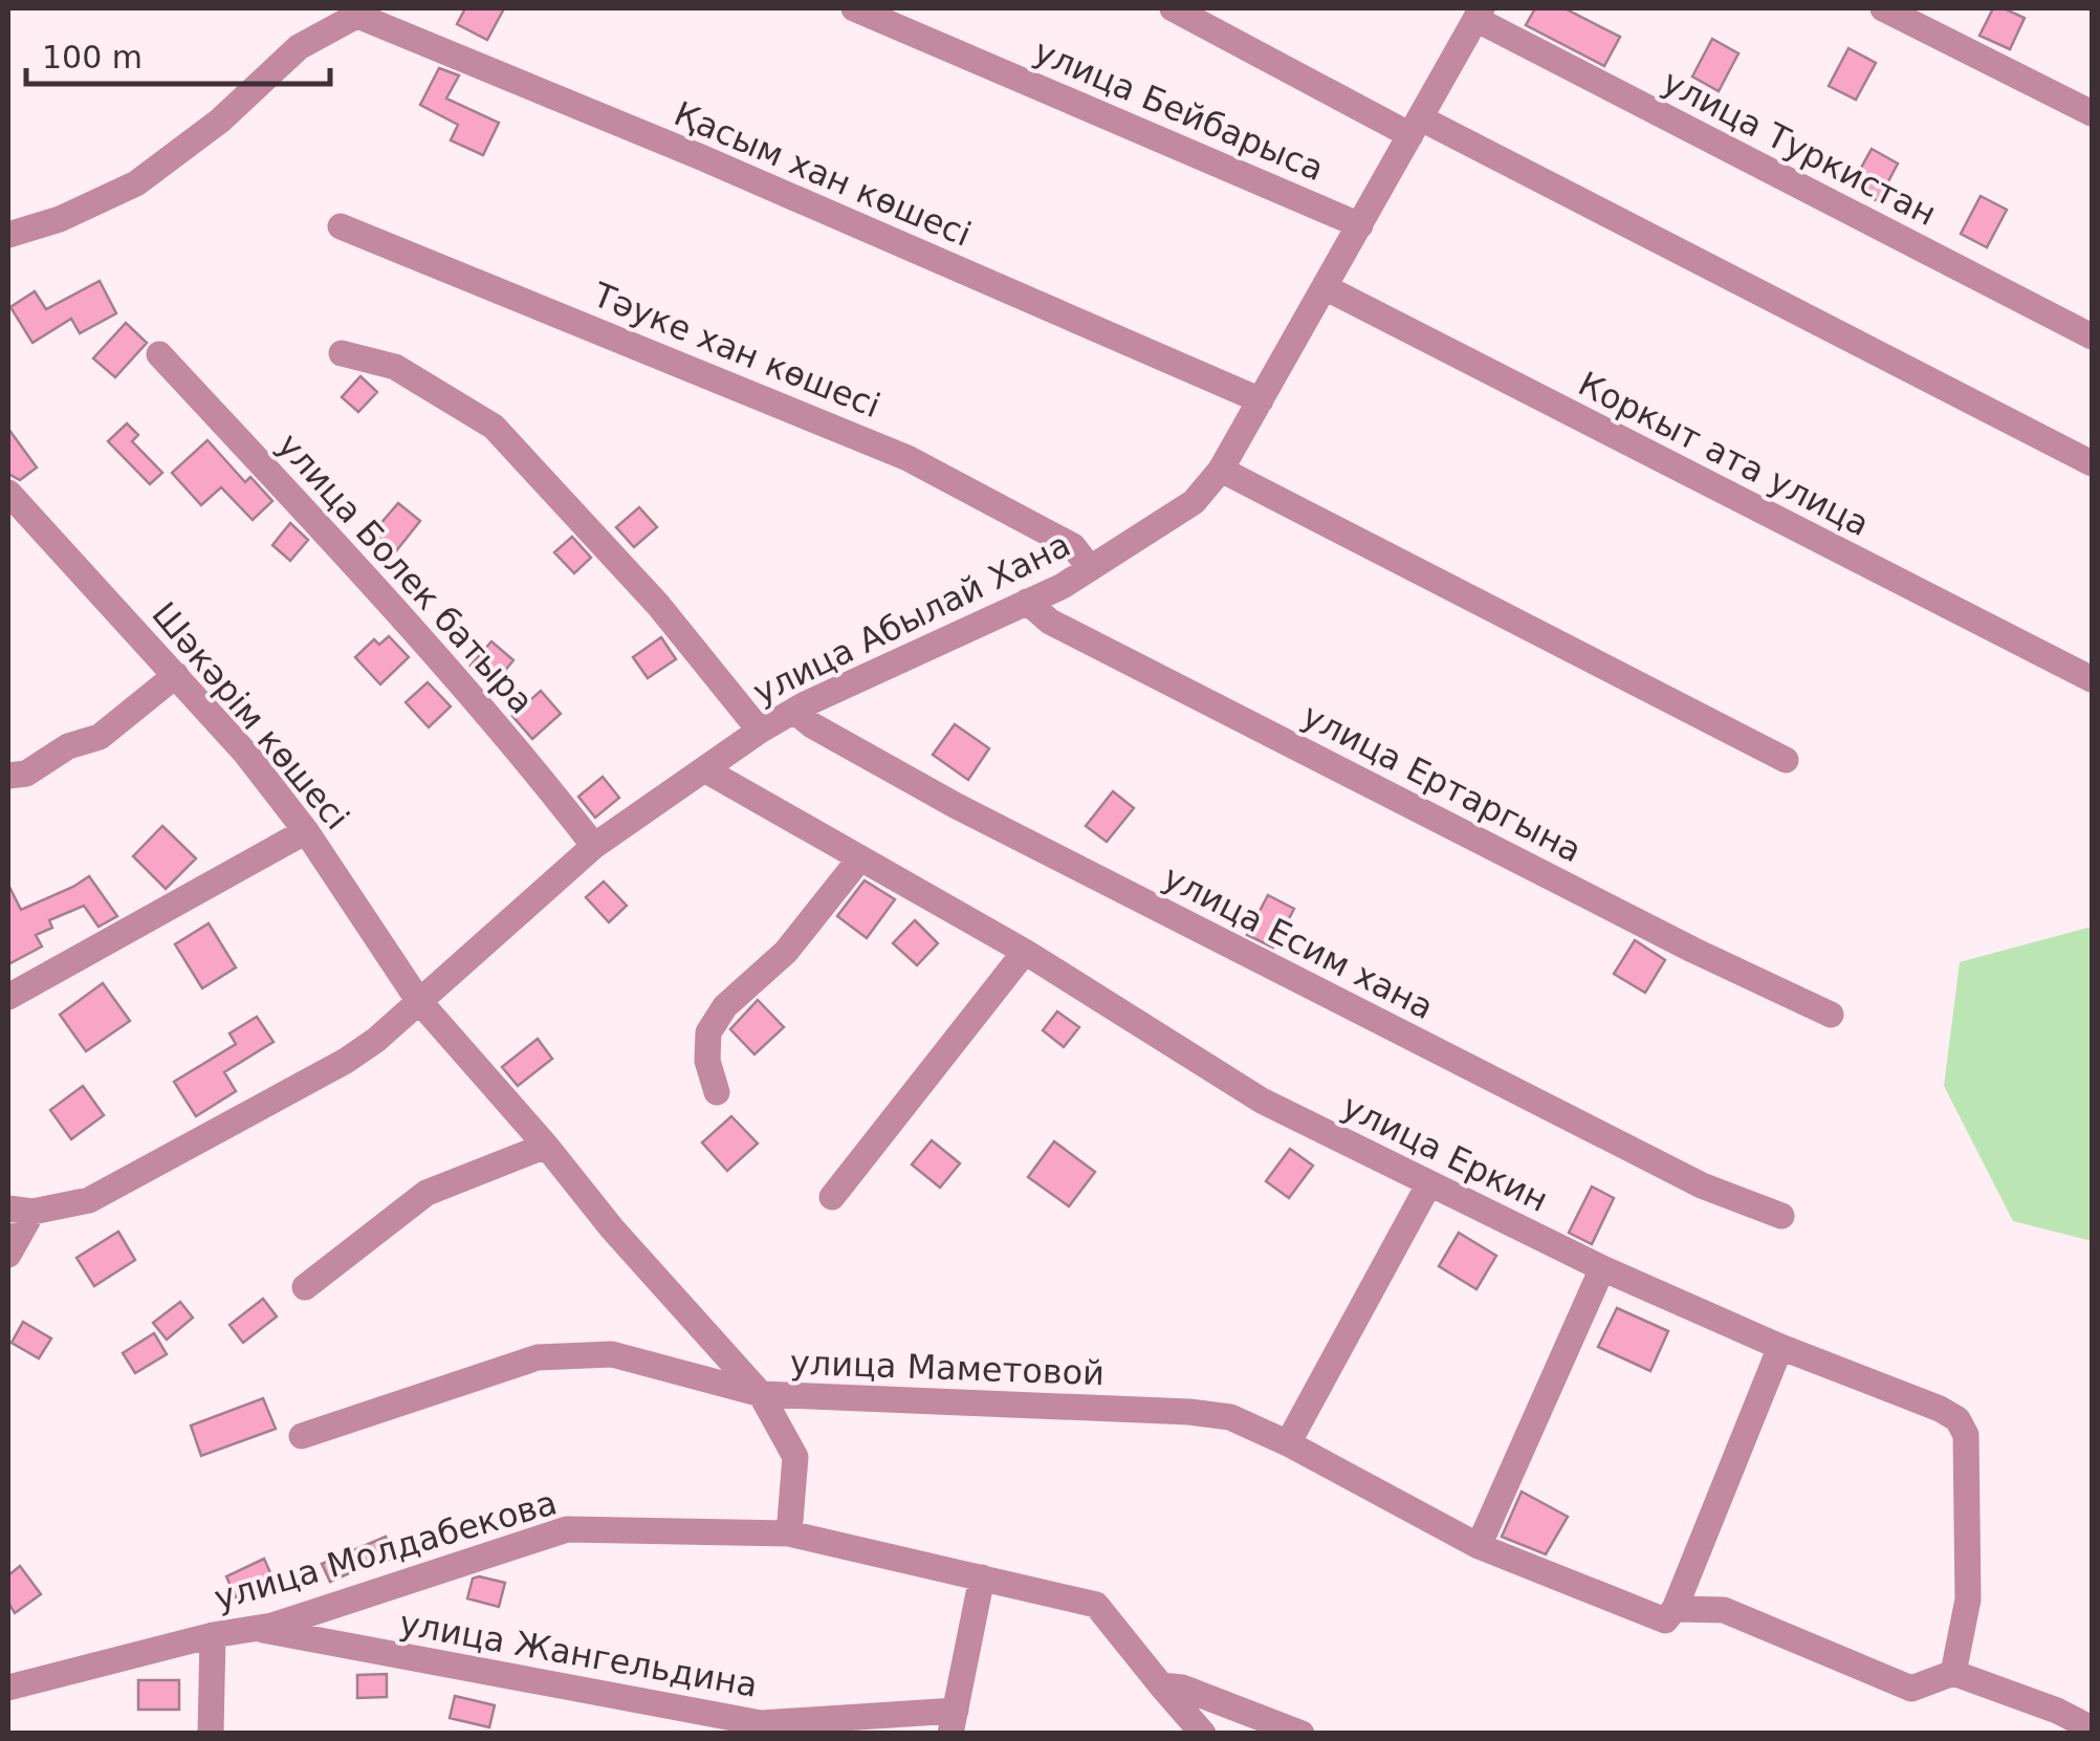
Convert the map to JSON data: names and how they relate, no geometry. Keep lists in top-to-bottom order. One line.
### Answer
{"streets":{"street":["улица Бейбарыса","улица Туркистан","Қасым хан көшесі","Тәуке хан көшесі","Коркыт ата улица","улица Болек батыра","улица Абылай Хана","Шәкәрім көшесі","улица Ертаргына","улица Есим хана","улица Еркин","улица Маметовой","улица Молдабекова","улица Жангельдина"]},"crossings":[["улица Бейбарыса","улица Абылай Хана"],["улица Туркистан","улица Абылай Хана"],["Қасым хан көшесі","улица Абылай Хана"],["Тәуке хан көшесі","улица Абылай Хана"],["Коркыт ата улица","улица Абылай Хана"],["улица Болек батыра","улица Абылай Хана"],["улица Абылай Хана","Шәкәрім көшесі"],["улица Абылай Хана","улица Ертаргына"],["улица Абылай Хана","улица Есим хана"],["улица Абылай Хана","улица Еркин"],["улица Абылай Хана","улица Маметовой"],["Шәкәрім көшесі","улица Маметовой"],["улица Молдабекова","улица Жангельдина"]],"scale_bar":"100 m"}
